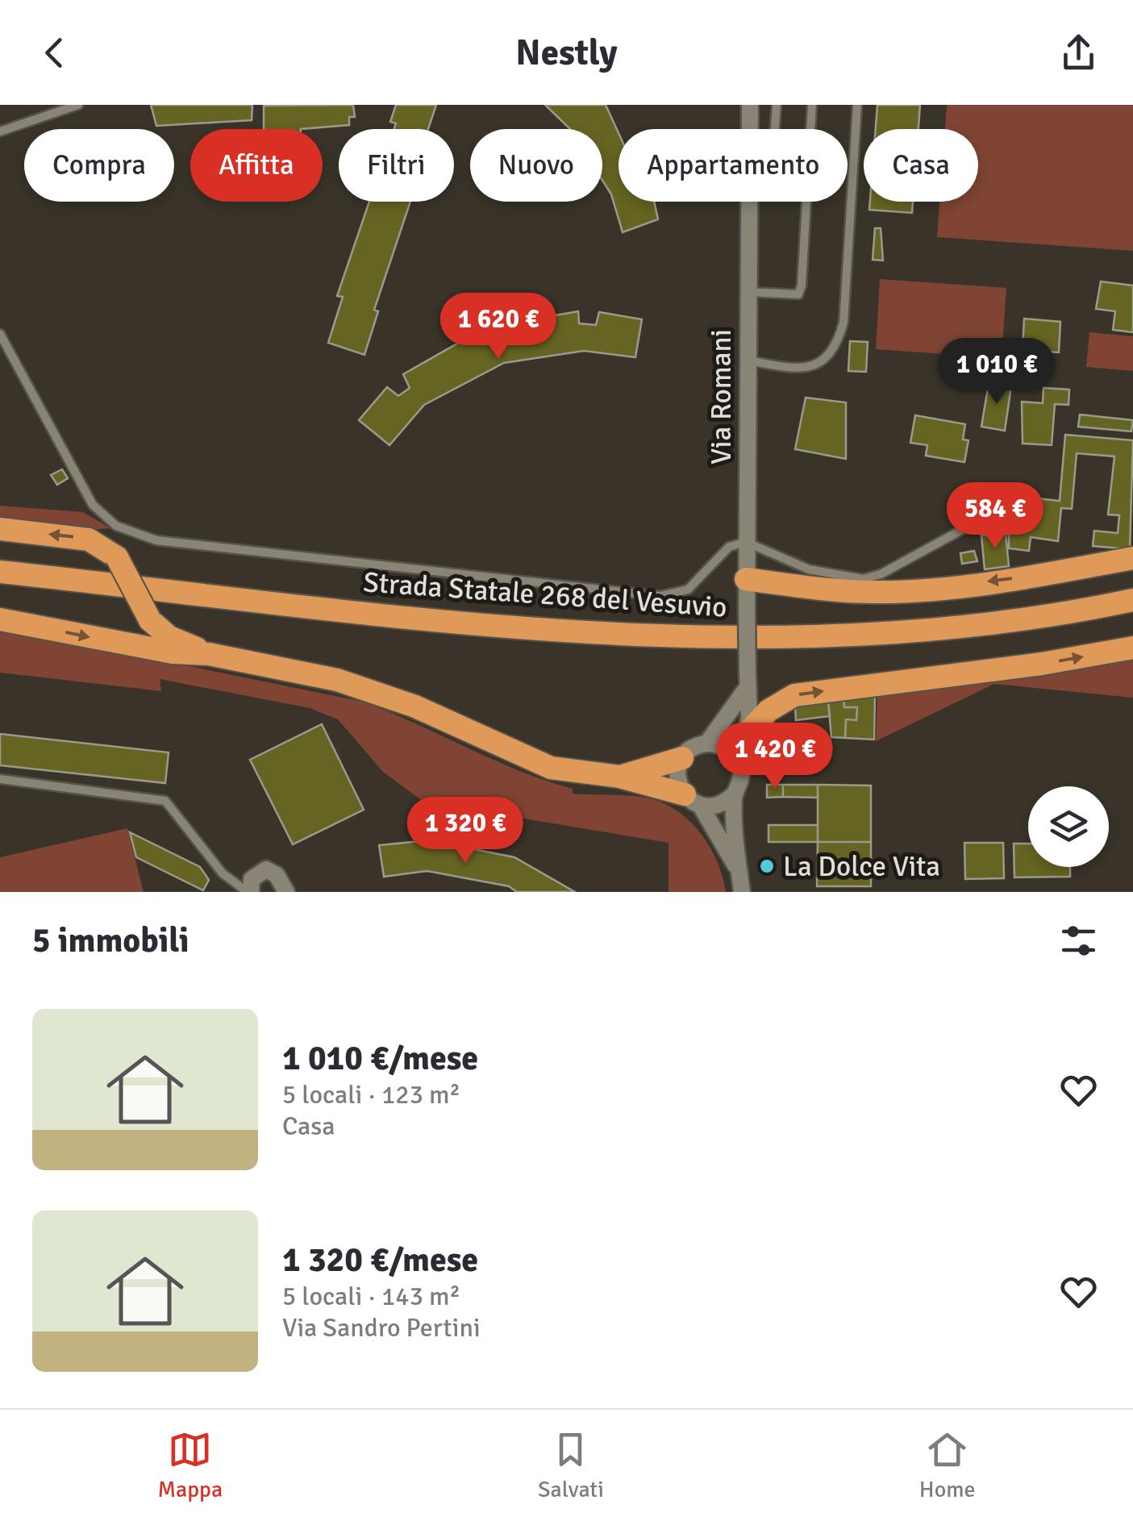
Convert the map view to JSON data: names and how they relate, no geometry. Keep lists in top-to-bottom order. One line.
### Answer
{"streets":{"highway":["Strada Statale 268 del Vesuvio"],"street":["Via Romani"]},"places":["La Dolce Vita"],"page":{"header":"Nestly","chip":["Compra","Affitta","Filtri","Nuovo","Appartamento","Casa"],"price":["1 620 €","1 010 €","584 €","1 420 €","1 320 €"],"heading":"5 immobili","list":[{"name":"1 010 €/mese","note":"5 locali · 123 m² · Casa"},{"name":"1 320 €/mese","note":"5 locali · 143 m² · Via Sandro Pertini"}],"tabs":["Mappa","Salvati","Home"]}}
